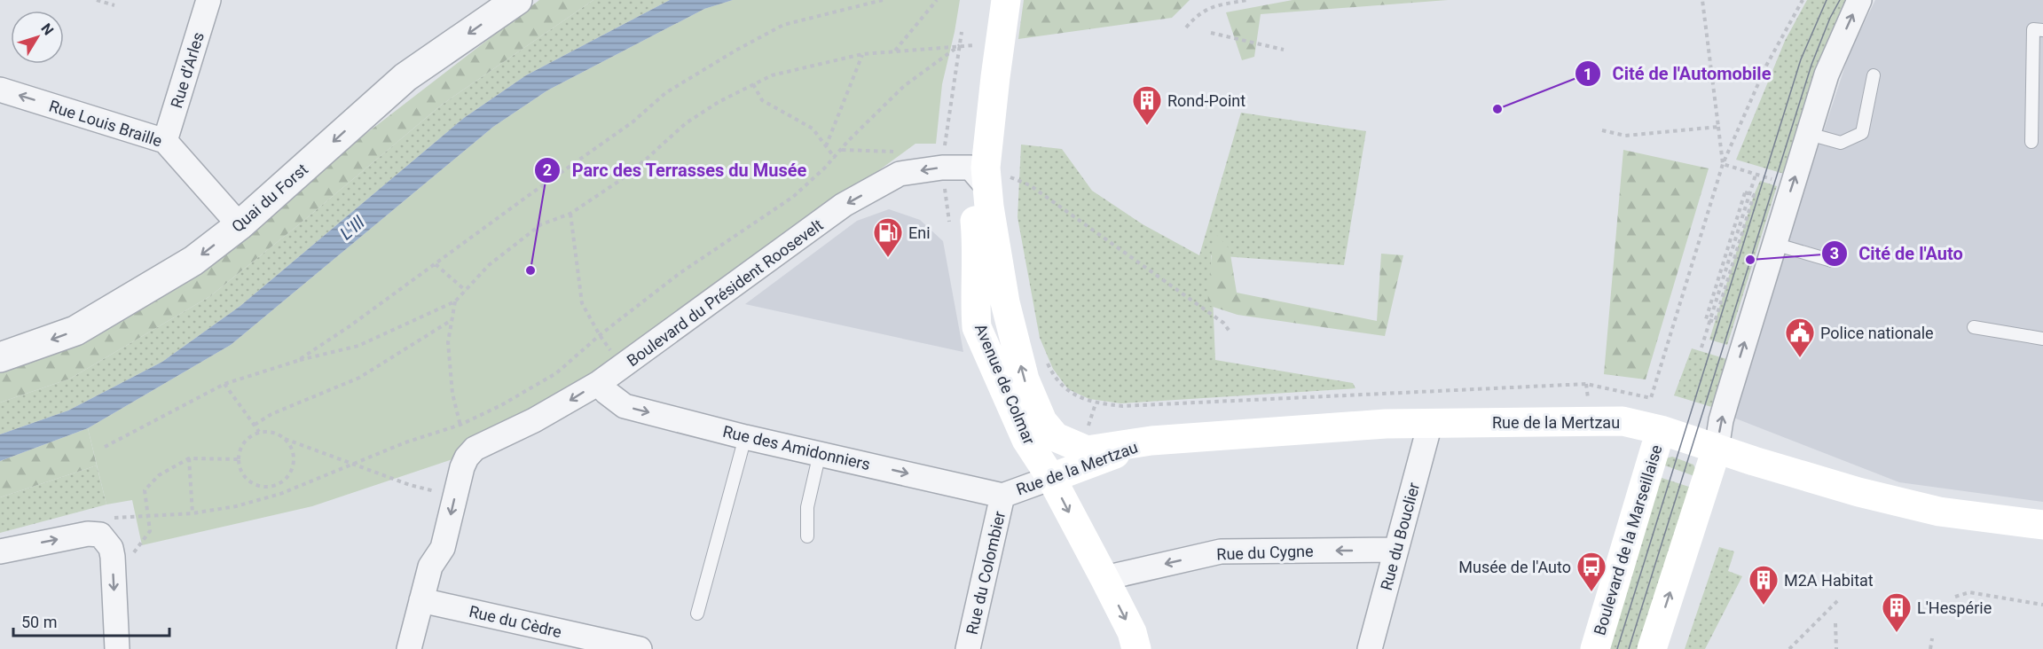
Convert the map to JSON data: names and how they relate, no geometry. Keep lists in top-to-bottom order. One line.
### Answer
{"streets":{"main road":["Avenue de Colmar","Rue de la Mertzau","Boulevard de la Marseillaise"],"street":["Rue d'Arles","Rue Louis Braille","Quai du Forst","Boulevard du Président Roosevelt","Rue des Amidonniers","Rue du Bouclier","Rue du Cygne","Rue du Colombier","Rue du Cèdre"]},"crossings":[["Rue d'Arles","Rue Louis Braille"],["Rue Louis Braille","Quai du Forst"],["Boulevard du Président Roosevelt","Avenue de Colmar"],["Boulevard du Président Roosevelt","Rue des Amidonniers"],["Avenue de Colmar","Rue de la Mertzau"],["Avenue de Colmar","Rue du Cygne"],["Rue de la Mertzau","Rue des Amidonniers"],["Rue de la Mertzau","Rue du Bouclier"],["Rue de la Mertzau","Boulevard de la Marseillaise"],["Rue de la Mertzau","Rue du Colombier"],["Rue des Amidonniers","Rue du Colombier"],["Rue du Bouclier","Rue du Cygne"]],"one_way":["Rue Louis Braille","Quai du Forst","Boulevard du Président Roosevelt","Rue des Amidonniers","Rue du Cygne"],"water":["L'Ill"],"places":{"other":["Cité de l'Automobile","Cité de l'Auto","Parc des Terrasses du Musée"],"building":["Rond-Point","M2A Habitat","L'Hespérie"],"fuel station":["Eni"],"public building":["Police nationale"],"bus stop":["Musée de l'Auto"]},"scale_bar":"50 m","north":"top right"}
